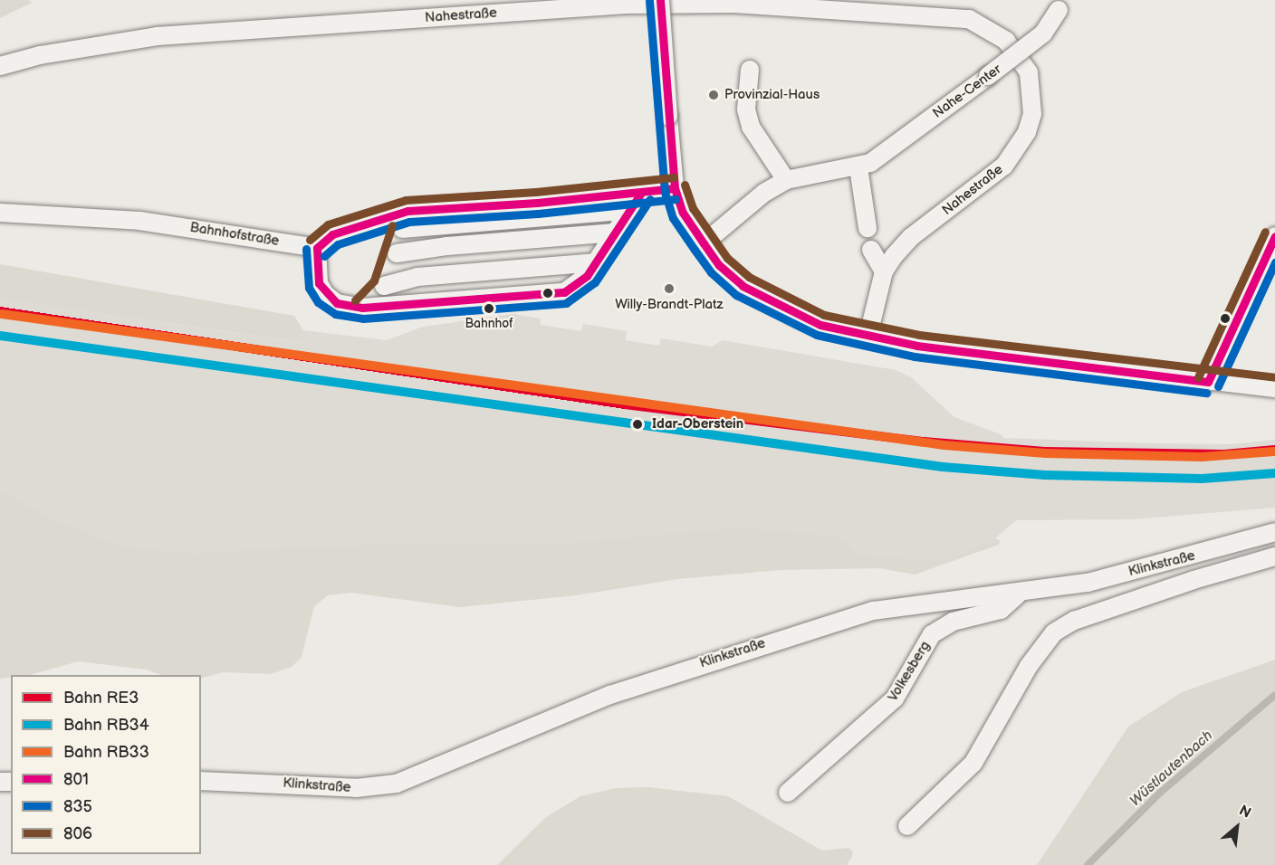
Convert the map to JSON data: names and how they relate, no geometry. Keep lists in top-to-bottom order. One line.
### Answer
{"streets":{"street":["Nahestraße","Nahe-Center","Bahnhofstraße","Klinkstraße","Volkesberg"]},"crossings":[["Klinkstraße","Volkesberg"]],"water":["Wüstlautenbach"],"places":["Provinzial-Haus","Willy-Brandt-Platz","Bahnhof","Idar-Oberstein"],"lines":["transit line 801","transit line 835","transit line 806","rail line RE3","rail line RB33","rail line RB34"],"legend":["Bahn RE3","Bahn RB34","Bahn RB33","801","835","806"],"north":"top right"}
